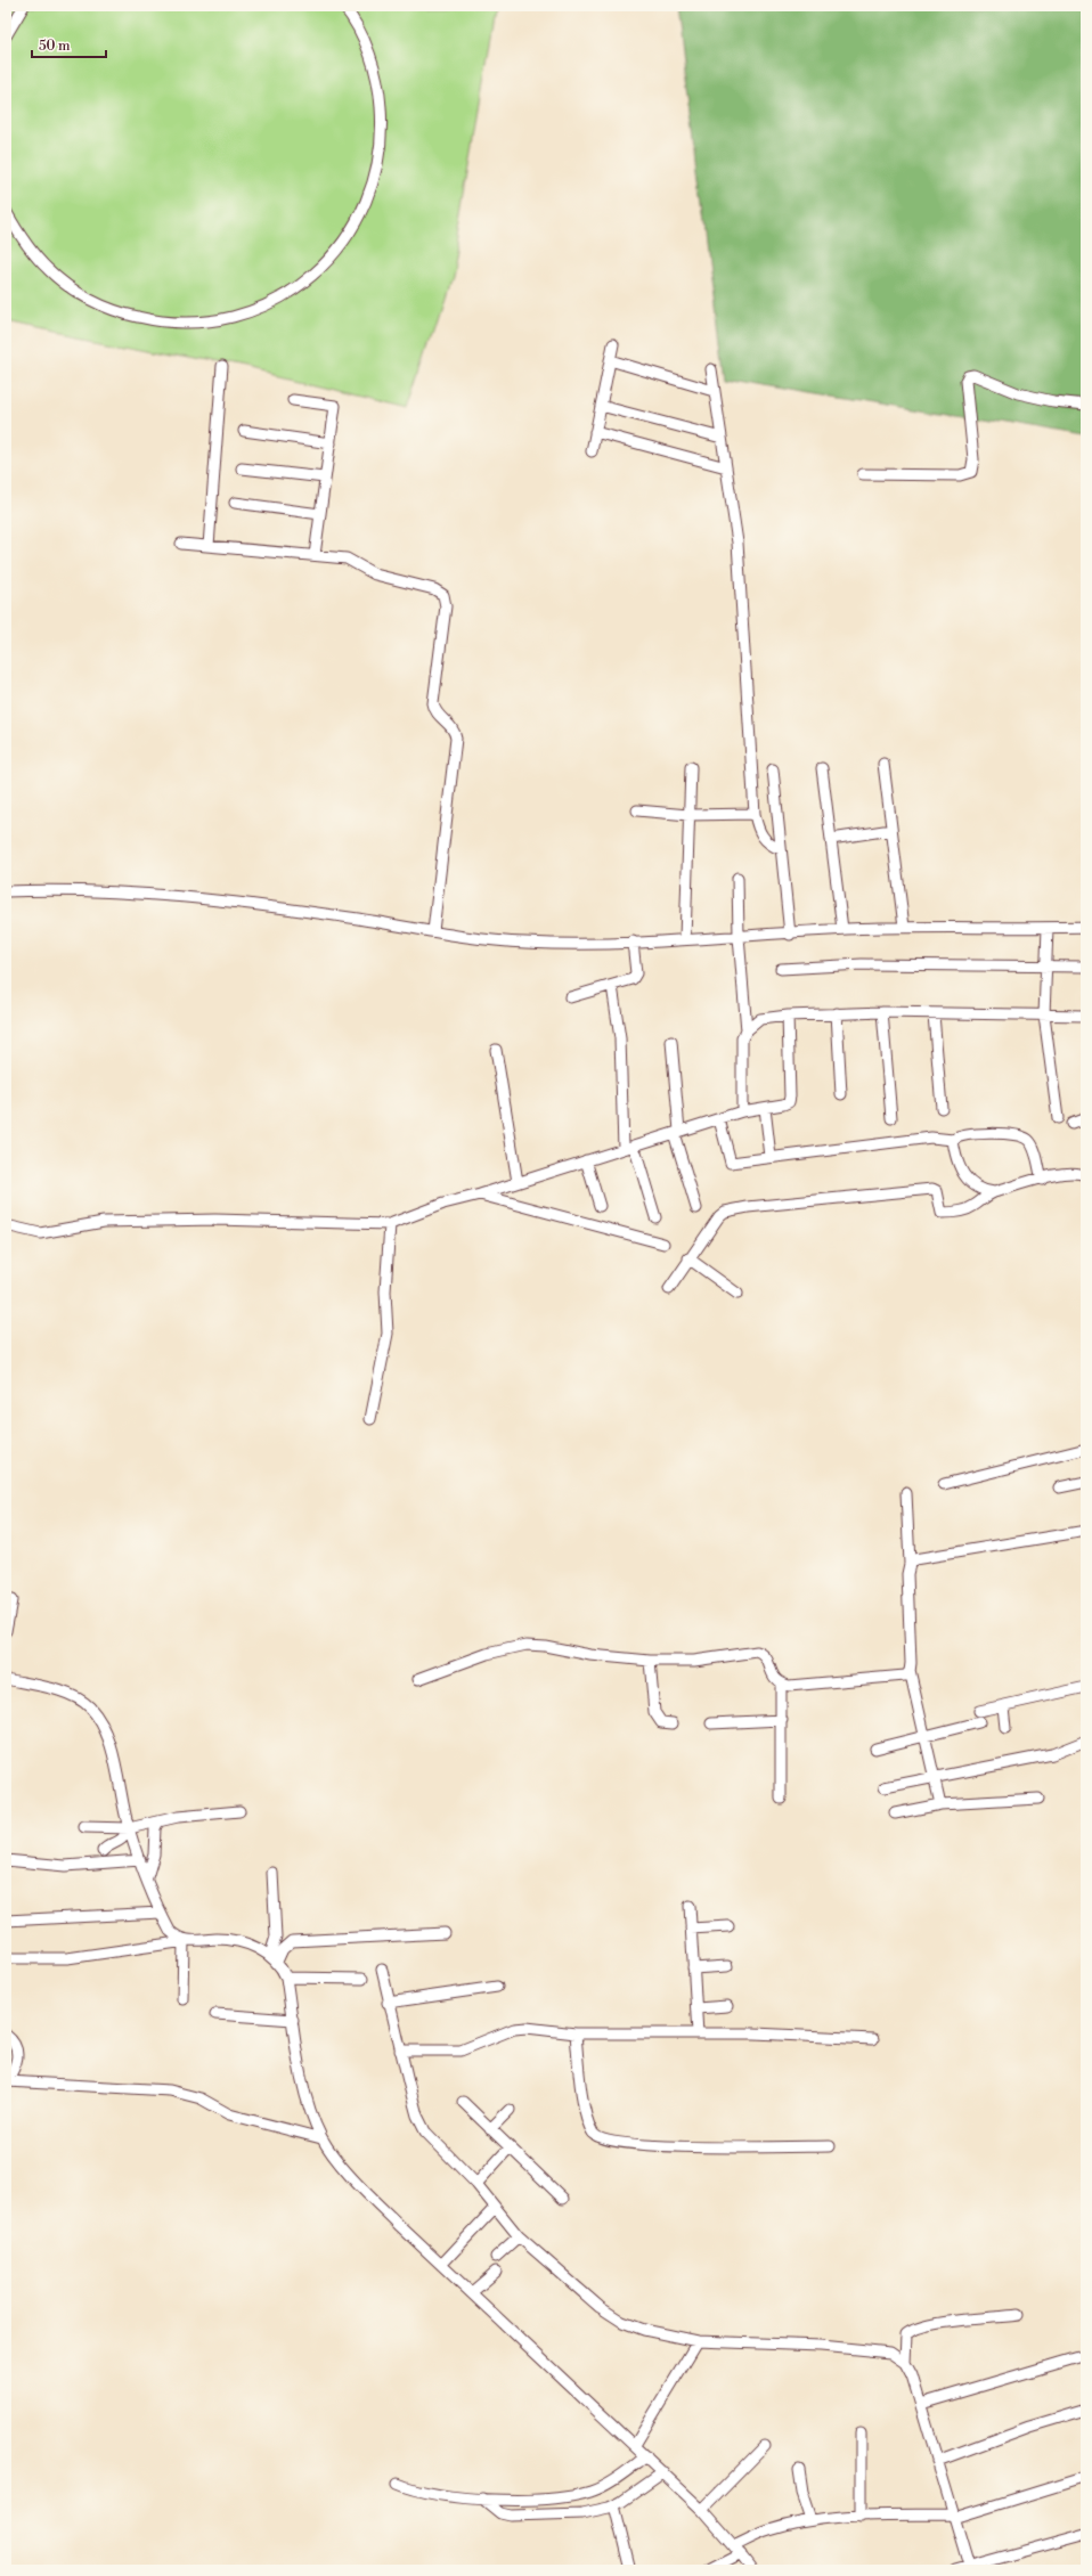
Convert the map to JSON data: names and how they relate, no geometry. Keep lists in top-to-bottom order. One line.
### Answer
{"scale_bar":"50 m"}
